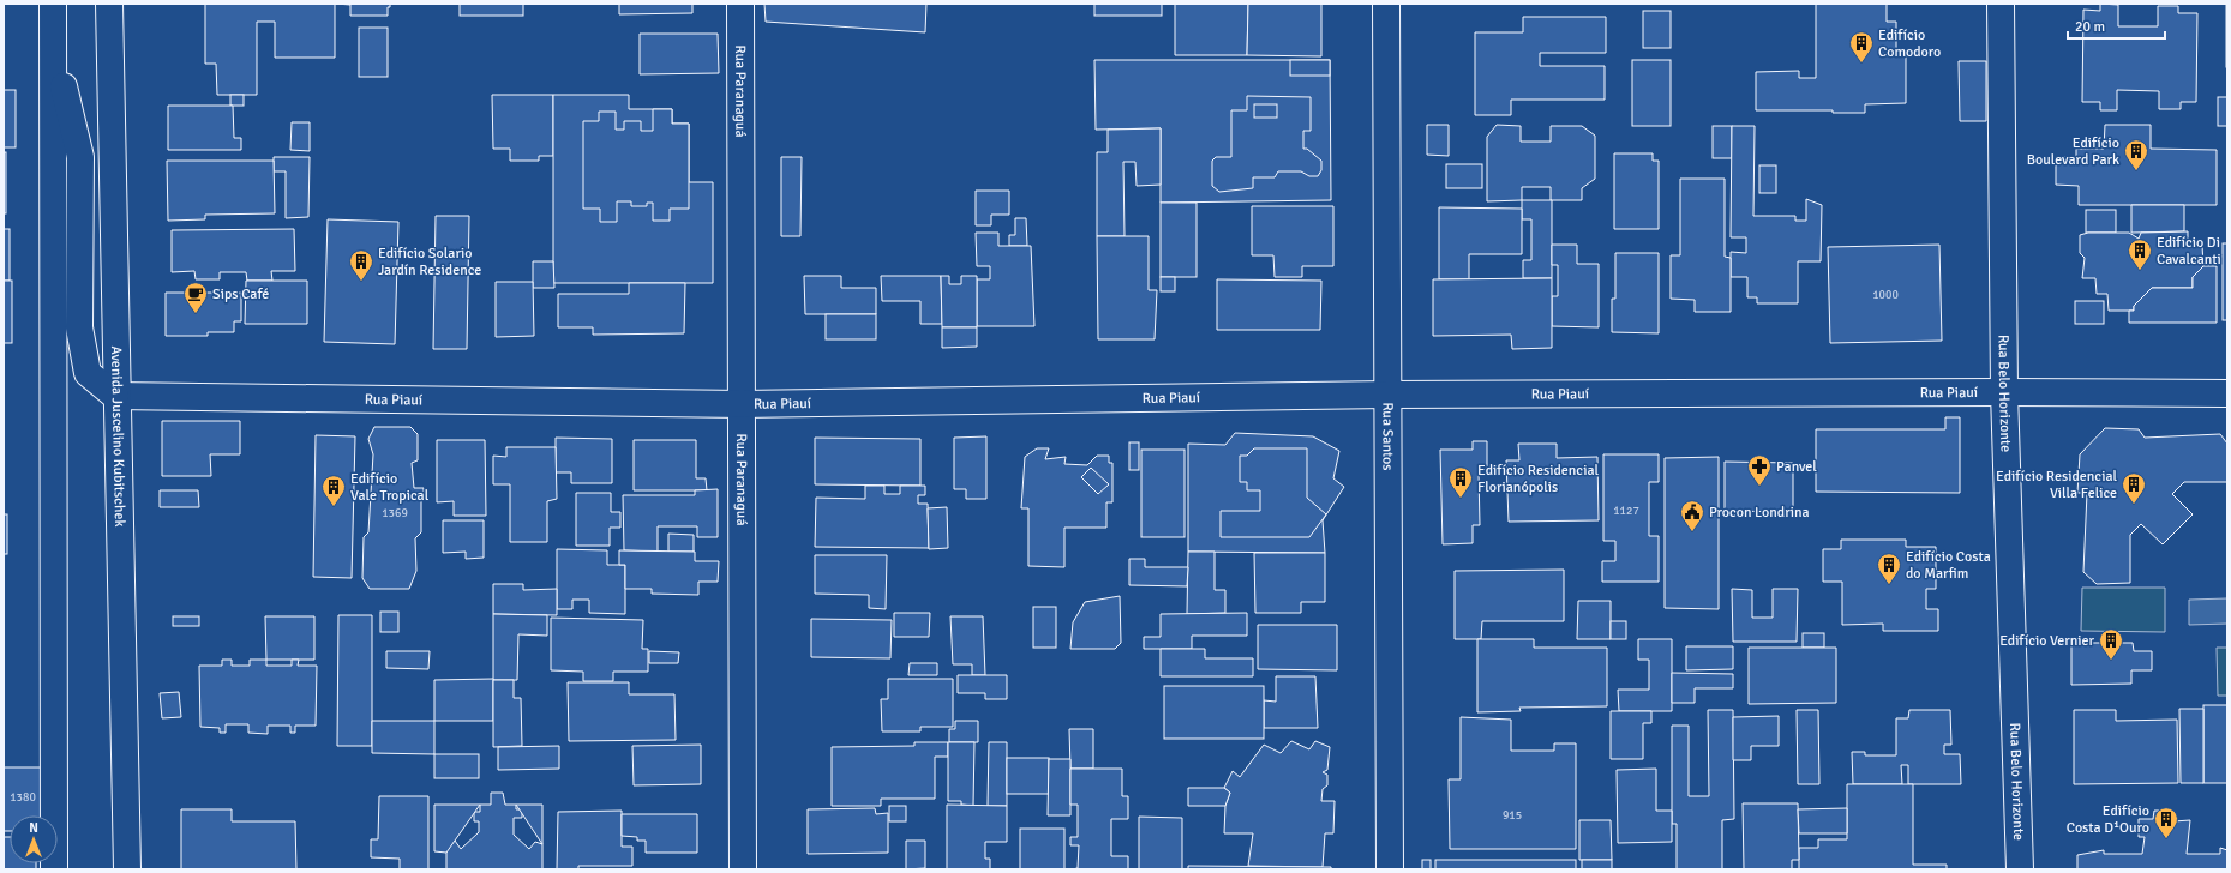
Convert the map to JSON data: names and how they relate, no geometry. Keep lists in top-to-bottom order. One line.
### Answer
{"streets":{"street":["Rua Paranaguá","Rua Piauí","Rua Belo Horizonte","Avenida Juscelino Kubitschek","Rua Santos"]},"crossings":[["Rua Paranaguá","Rua Piauí"],["Rua Piauí","Rua Belo Horizonte"],["Rua Piauí","Avenida Juscelino Kubitschek"],["Rua Piauí","Rua Santos"]],"places":{"building":["Edifício Comodoro","Edifício Boulevard Park","Edifício Di Cavalcanti","Edifício Solario Jardín Residence","Edifício Residencial Florianópolis","Edifício Residencial Villa Felice","Edifício Vale Tropical","Edifício Costa do Marfim","Edifício Vernier","Edifício Costa D¹Ouro"],"cafe":["Sips Café"],"pharmacy":["Panvel"],"public building":["Procon Londrina"]},"house_numbers":["1000","1127","1369","1380","915"],"scale_bar":"20 m","north":"top"}
